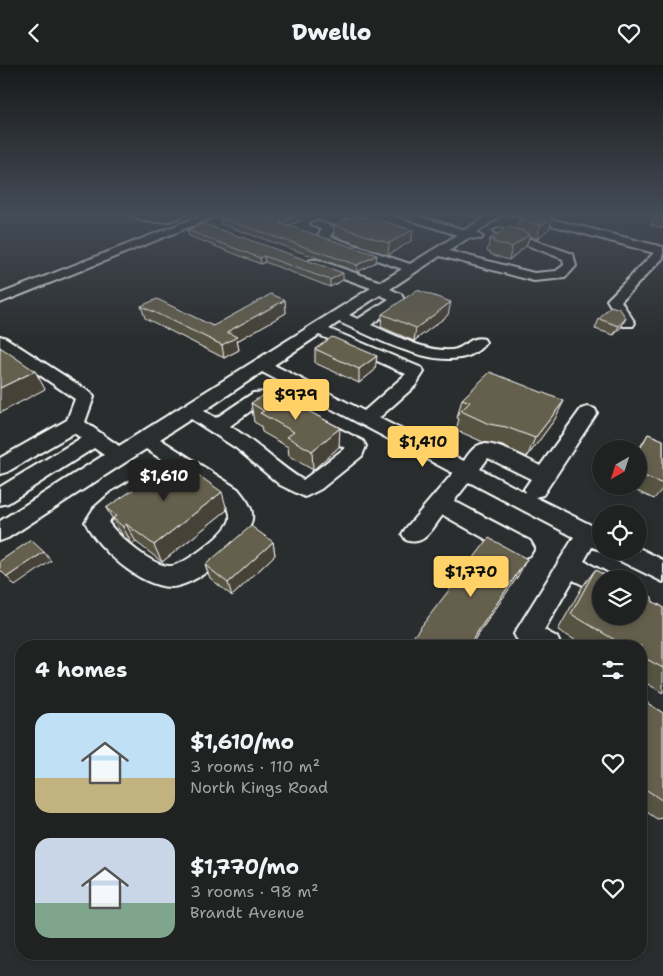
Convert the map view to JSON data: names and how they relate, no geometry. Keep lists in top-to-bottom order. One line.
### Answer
{"north":"bottom left","page":{"header":"Dwello","price":["$979","$1,410","$1,610","$1,770"],"heading":"4 homes","list":[{"name":"$1,610/mo","note":"3 rooms · 110 m² · North Kings Road"},{"name":"$1,770/mo","note":"3 rooms · 98 m² · Brandt Avenue"}]}}
